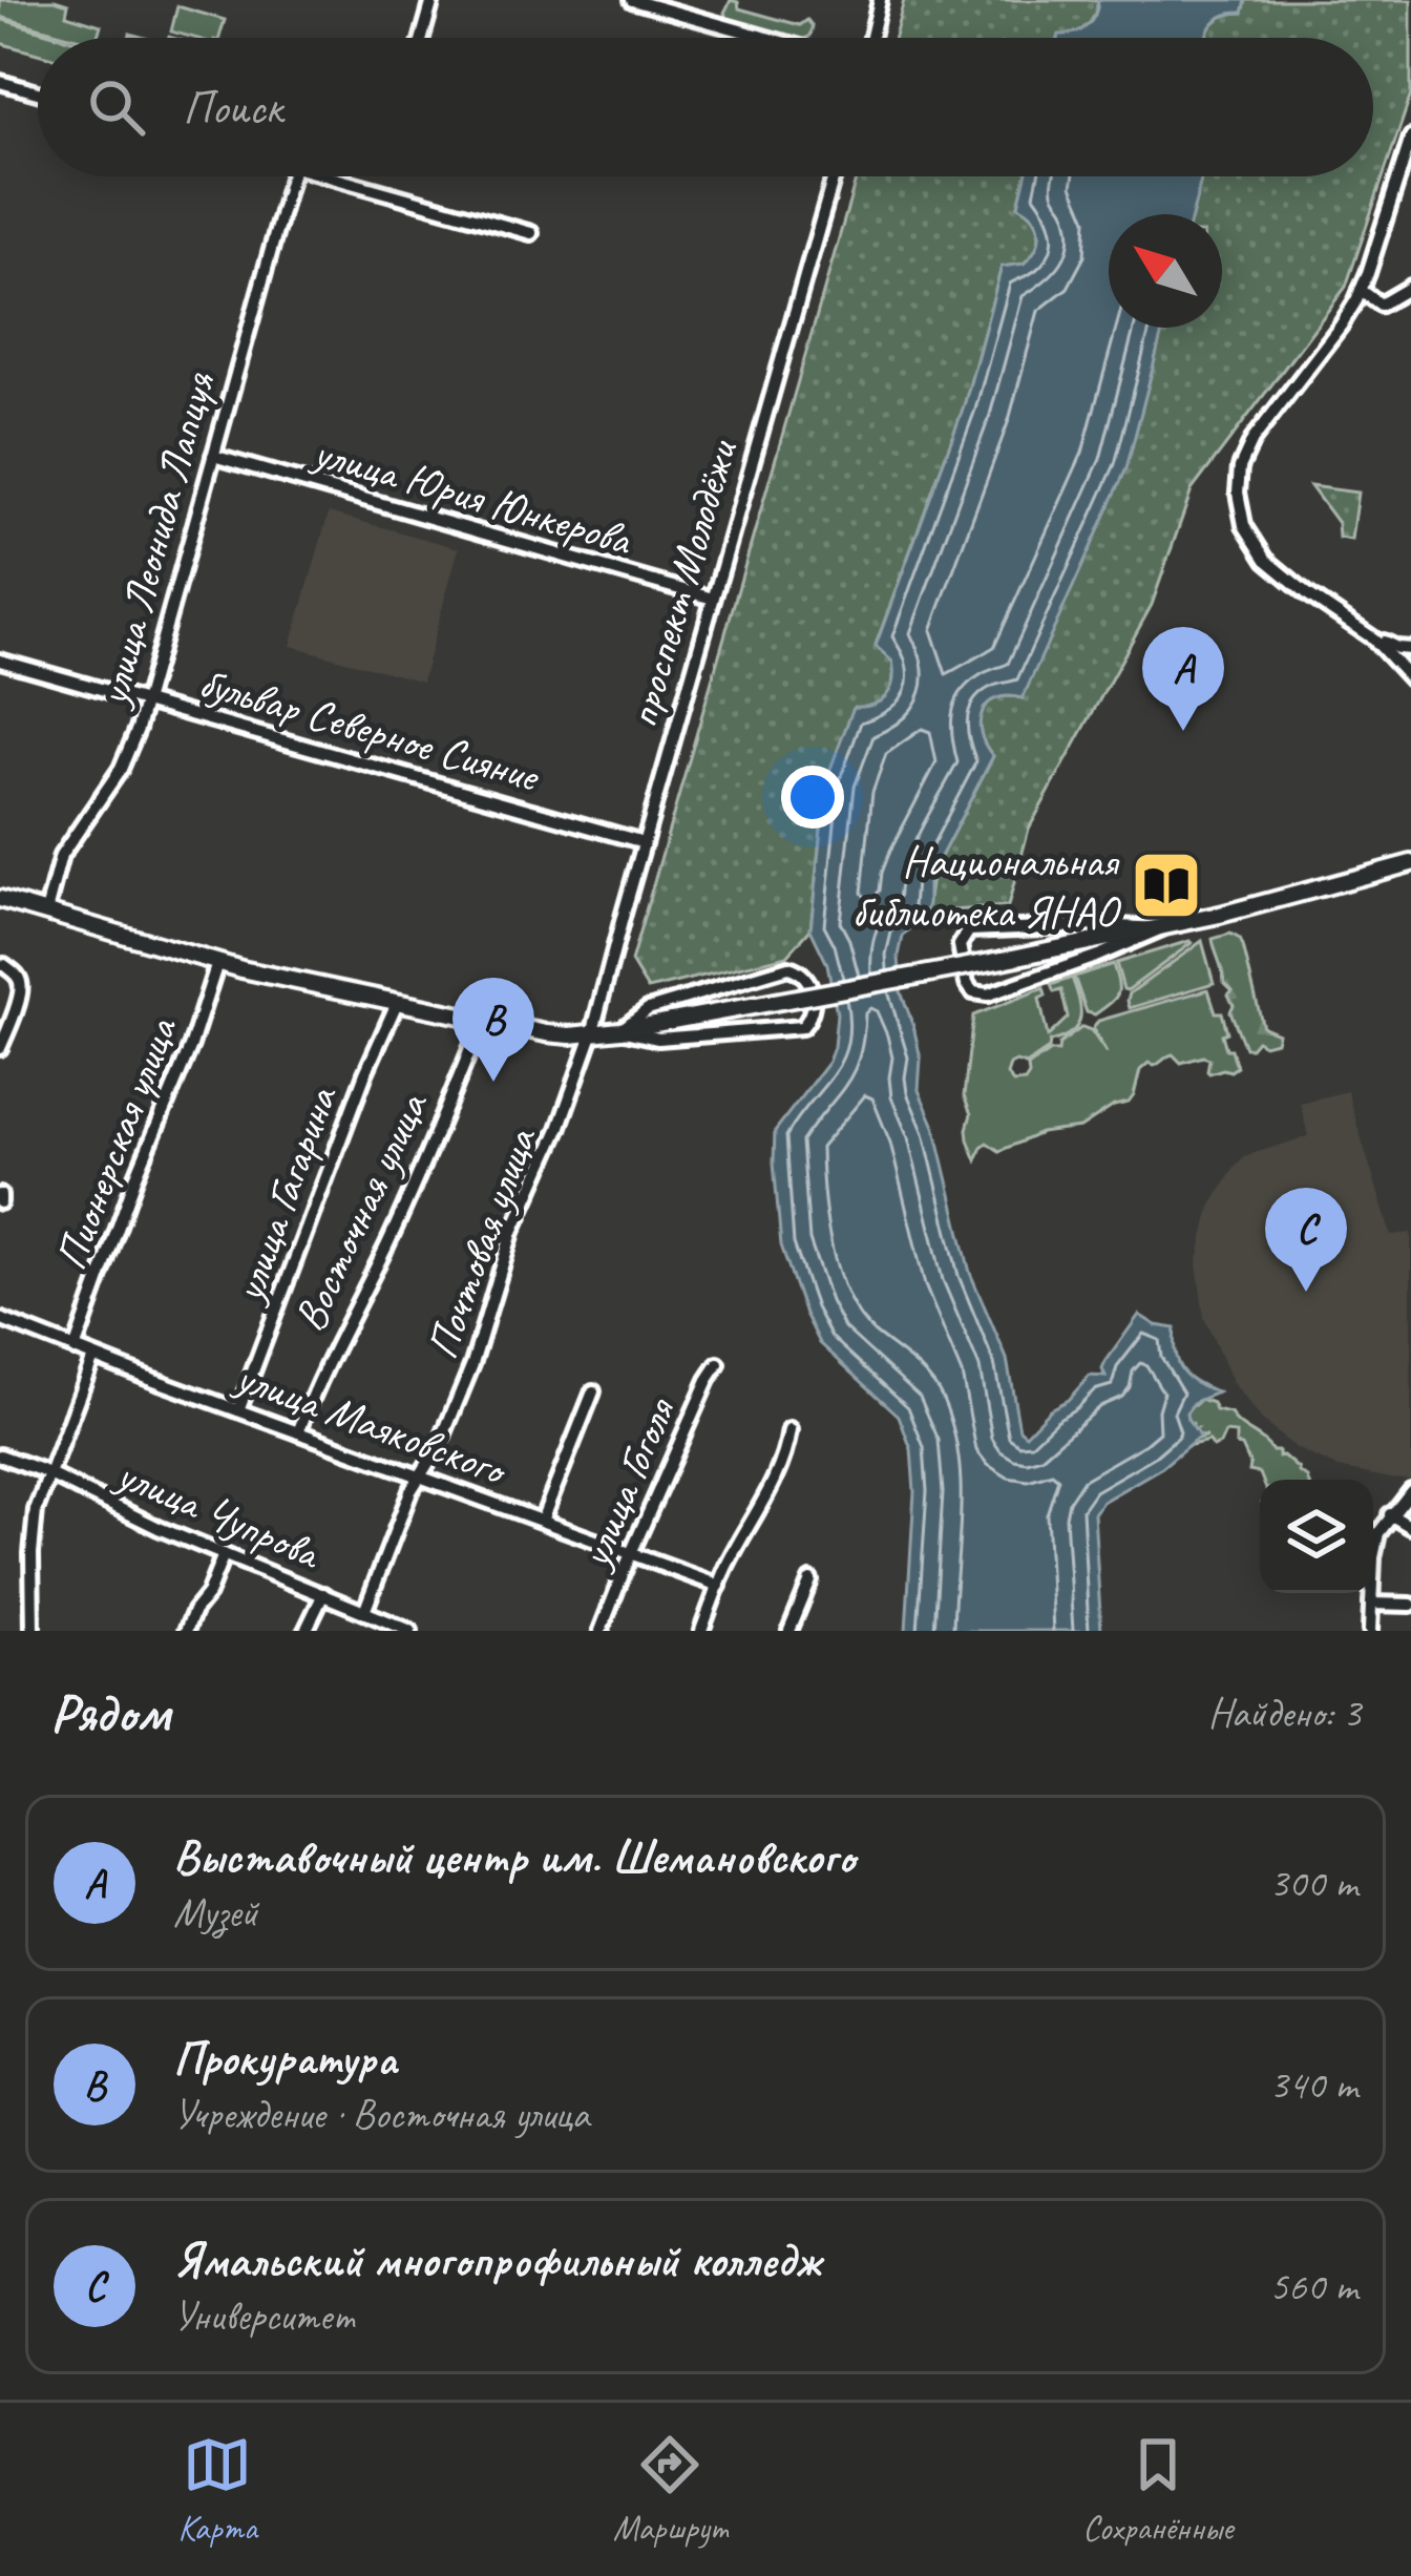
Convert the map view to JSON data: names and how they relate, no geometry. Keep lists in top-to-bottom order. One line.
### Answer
{"streets":{"street":["улица Юрия Юнкерова","улица Леонида Лапцуя","проспект Молодёжи","бульвар Северное Сияние","Пионерская улица","улица Гагарина","Восточная улица","Почтовая улица","улица Маяковского","улица Гоголя","улица Чупрова"]},"crossings":[["улица Юрия Юнкерова","улица Леонида Лапцуя"],["улица Юрия Юнкерова","проспект Молодёжи"],["улица Леонида Лапцуя","бульвар Северное Сияние"],["проспект Молодёжи","бульвар Северное Сияние"],["проспект Молодёжи","Почтовая улица"],["Пионерская улица","улица Маяковского"],["улица Гагарина","улица Маяковского"],["Восточная улица","улица Маяковского"],["Почтовая улица","улица Маяковского"],["Почтовая улица","улица Чупрова"],["улица Маяковского","улица Гоголя"]],"places":{"library":["Национальная библиотека ЯНАО"]},"north":"top left","page":{"search":"Поиск","pins":["A","B","C"],"heading":["Рядом","Найдено: 3"],"list":[{"mark":"A","name":"Выставочный центр им. Шемановского","note":"Музей","value":"300 m"},{"mark":"B","name":"Прокуратура","note":"Учреждение · Восточная улица","value":"340 m"},{"mark":"C","name":"Ямальский многопрофильный колледж","note":"Университет","value":"560 m"}],"nav":["Карта","Маршрут","Сохранённые"]}}
